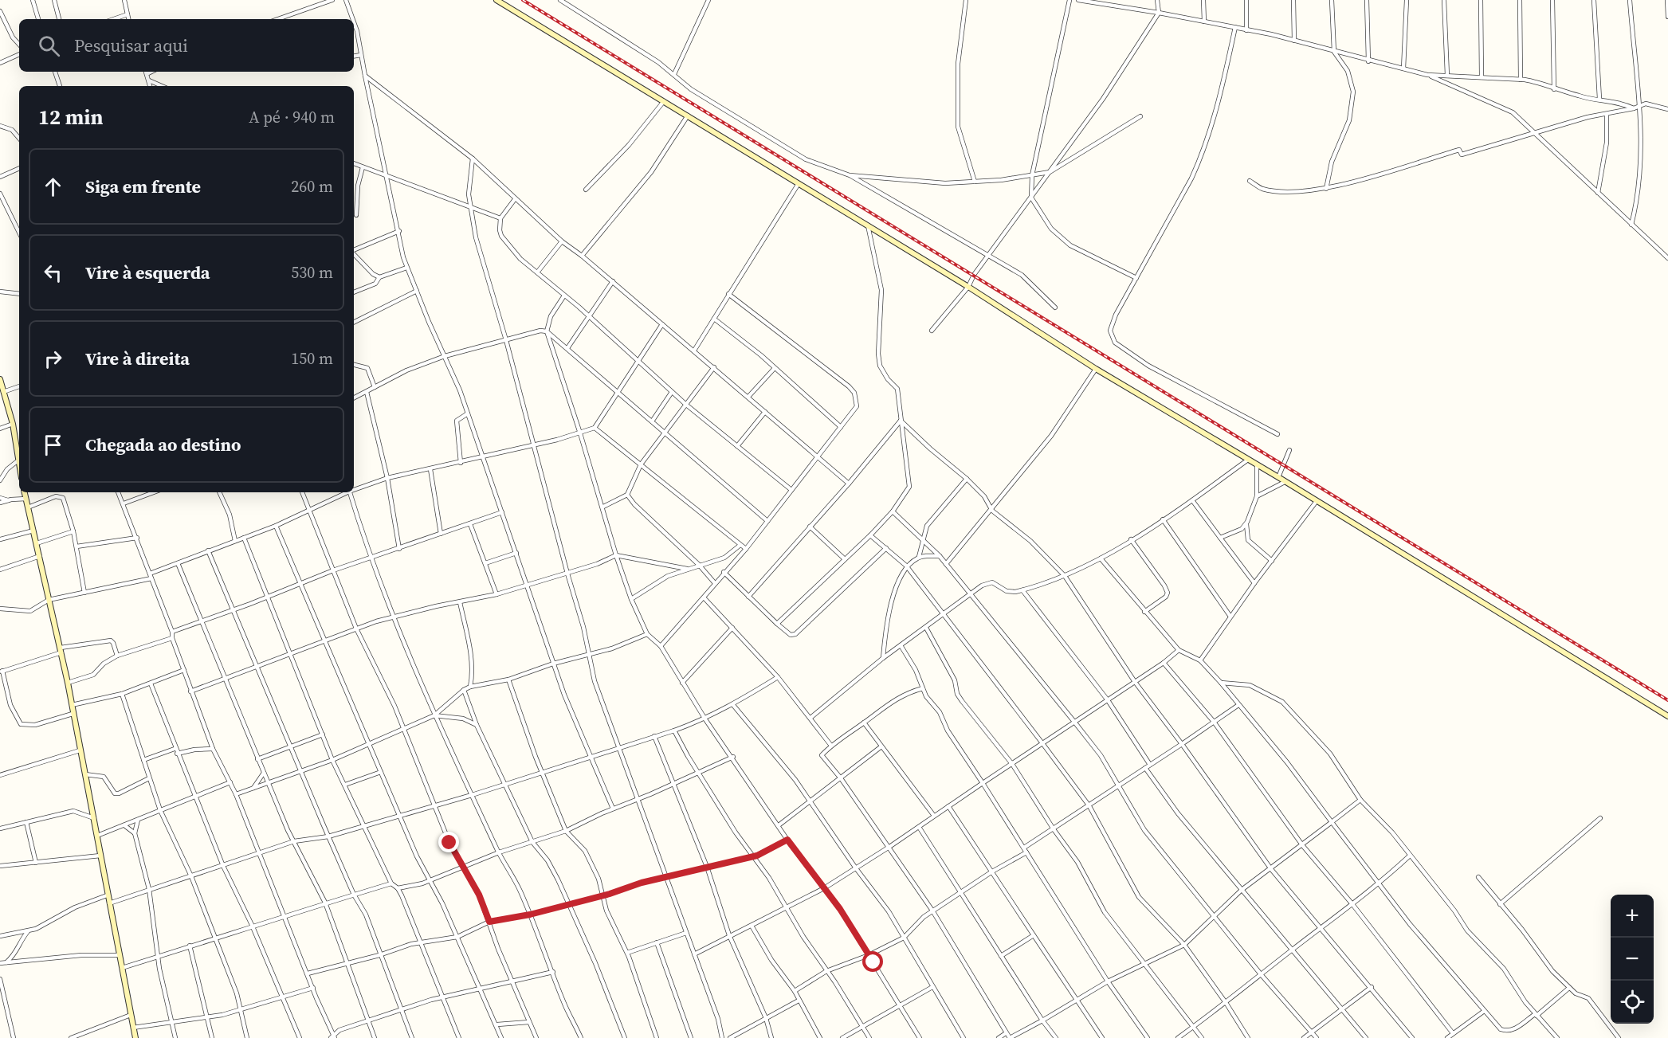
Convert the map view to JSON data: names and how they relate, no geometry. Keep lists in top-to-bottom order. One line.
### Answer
{"page":{"search":"Pesquisar aqui","heading":["12 min","A pé · 940 m"],"list":[["Siga em frente","260 m"],["Vire à esquerda","530 m"],["Vire à direita","150 m"],"Chegada ao destino"],"map_buttons":["+","−"]}}
